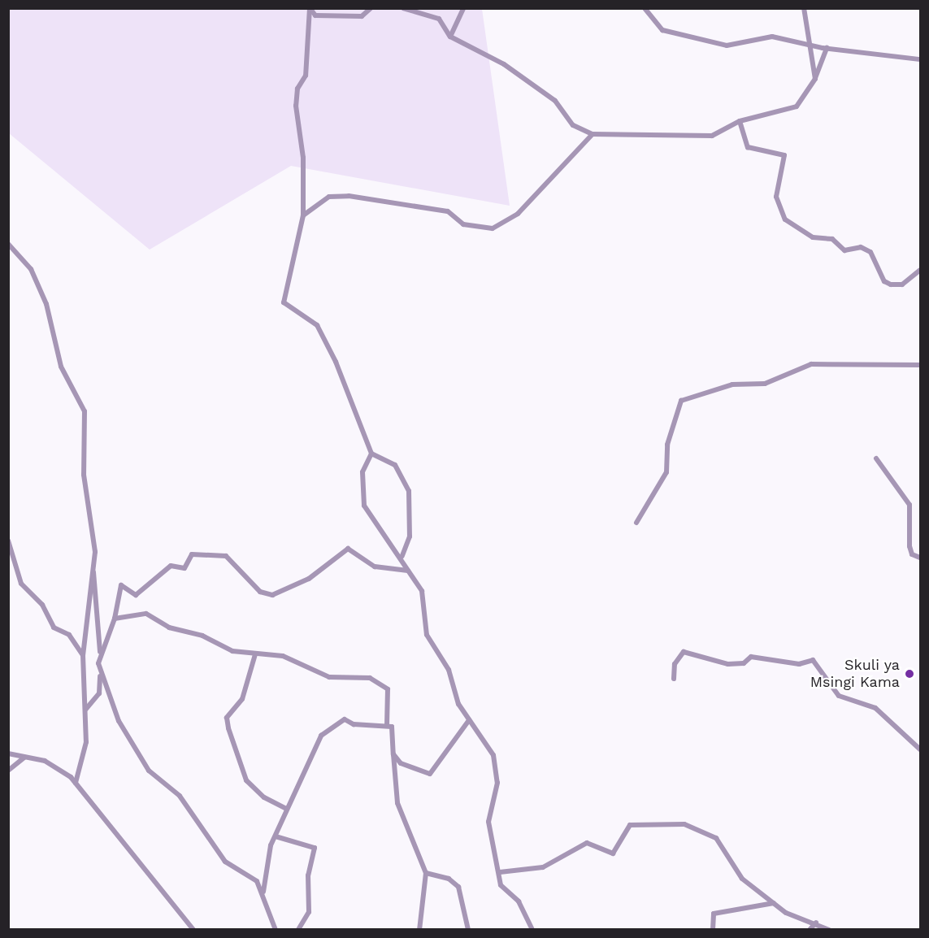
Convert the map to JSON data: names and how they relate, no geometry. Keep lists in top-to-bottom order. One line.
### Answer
{"places":["Skuli ya Msingi Kama"]}
